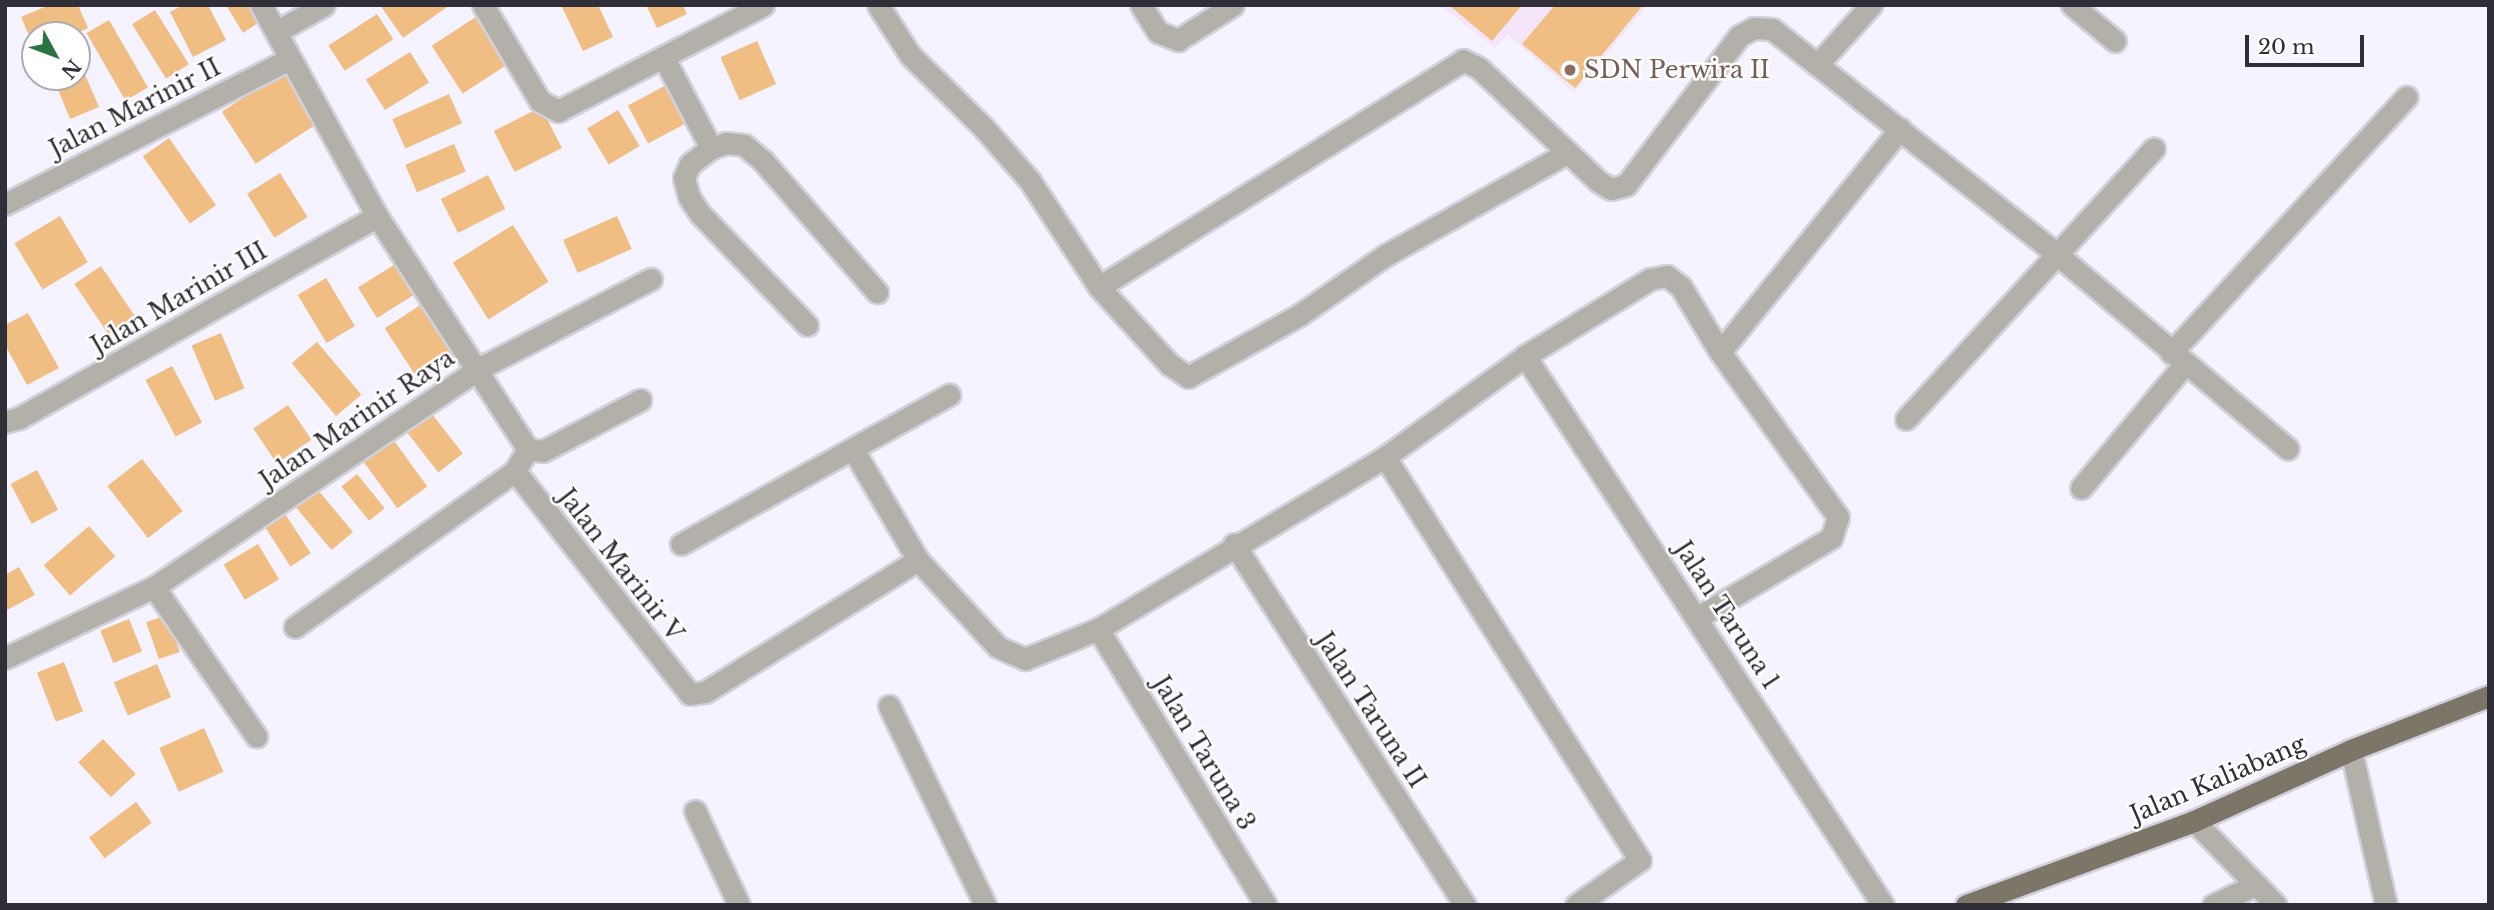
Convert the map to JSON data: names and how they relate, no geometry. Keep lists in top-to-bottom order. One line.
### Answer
{"streets":{"main road":["Jalan Kaliabang"],"street":["Jalan Marinir II","Jalan Marinir III","Jalan Marinir Raya","Jalan Marinir V","Jalan Taruna 1","Jalan Taruna II","Jalan Taruna 3"]},"crossings":[["Jalan Marinir II","Jalan Marinir Raya"],["Jalan Marinir III","Jalan Marinir Raya"]],"places":["SDN Perwira II"],"scale_bar":"20 m","north":"bottom right"}
